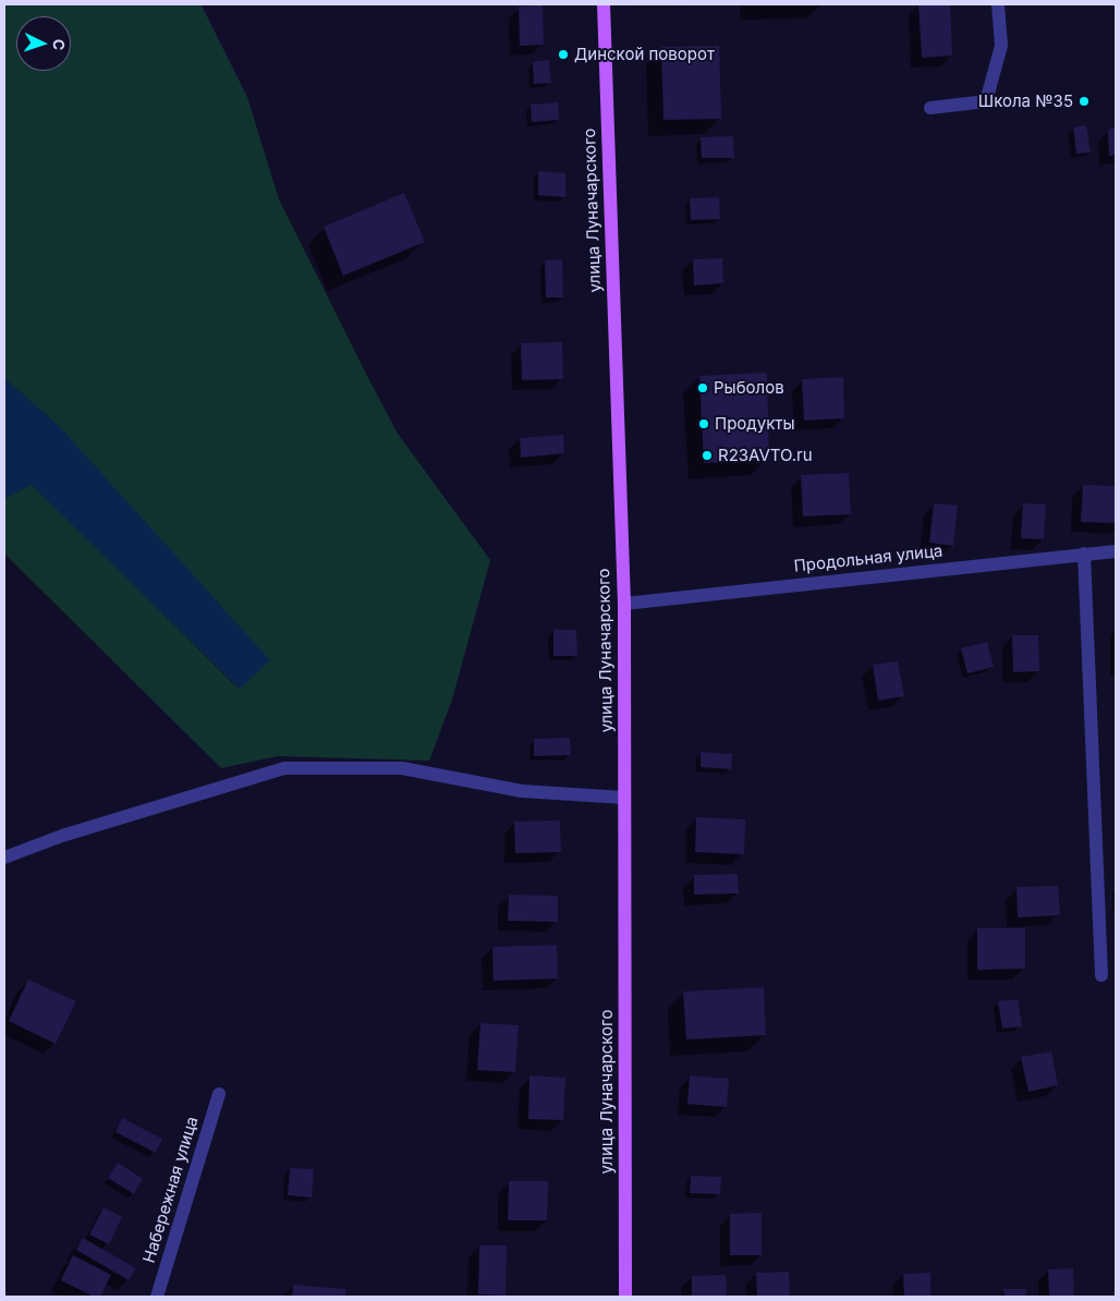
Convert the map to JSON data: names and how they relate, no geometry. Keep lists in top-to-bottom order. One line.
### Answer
{"streets":{"main road":["улица Луначарского"],"street":["Продольная улица","Набережная улица"]},"crossings":[["улица Луначарского","Продольная улица"]],"places":["Динской поворот","Школа №35","Рыболов","Продукты","R23AVTO.ru"],"north":"right"}
